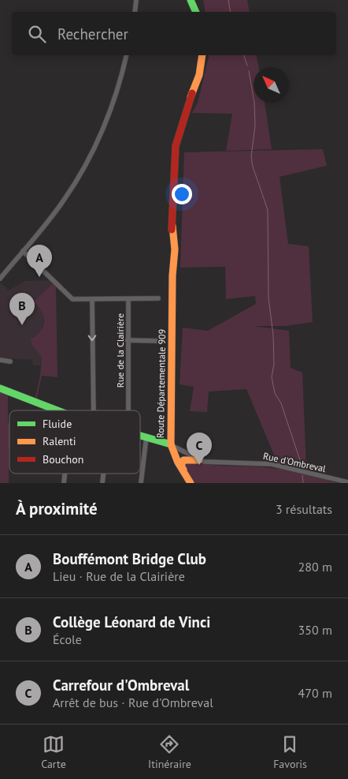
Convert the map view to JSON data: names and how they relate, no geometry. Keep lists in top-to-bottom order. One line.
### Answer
{"streets":{"main road":["Route Départementale 909"],"street":["Rue de la Clairière","Rue d'Ombreval"]},"crossings":[["Route Départementale 909","Rue d'Ombreval"]],"legend":["Fluide","Ralenti","Bouchon"],"north":"top left","page":{"search":"Rechercher","pins":["A","B","C"],"heading":["À proximité","3 résultats"],"list":[{"mark":"A","name":"Bouffémont Bridge Club","note":"Lieu · Rue de la Clairière","value":"280 m"},{"mark":"B","name":"Collège Léonard de Vinci","note":"École","value":"350 m"},{"mark":"C","name":"Carrefour d'Ombreval","note":"Arrêt de bus · Rue d'Ombreval","value":"470 m"}],"nav":["Carte","Itinéraire","Favoris"]}}
